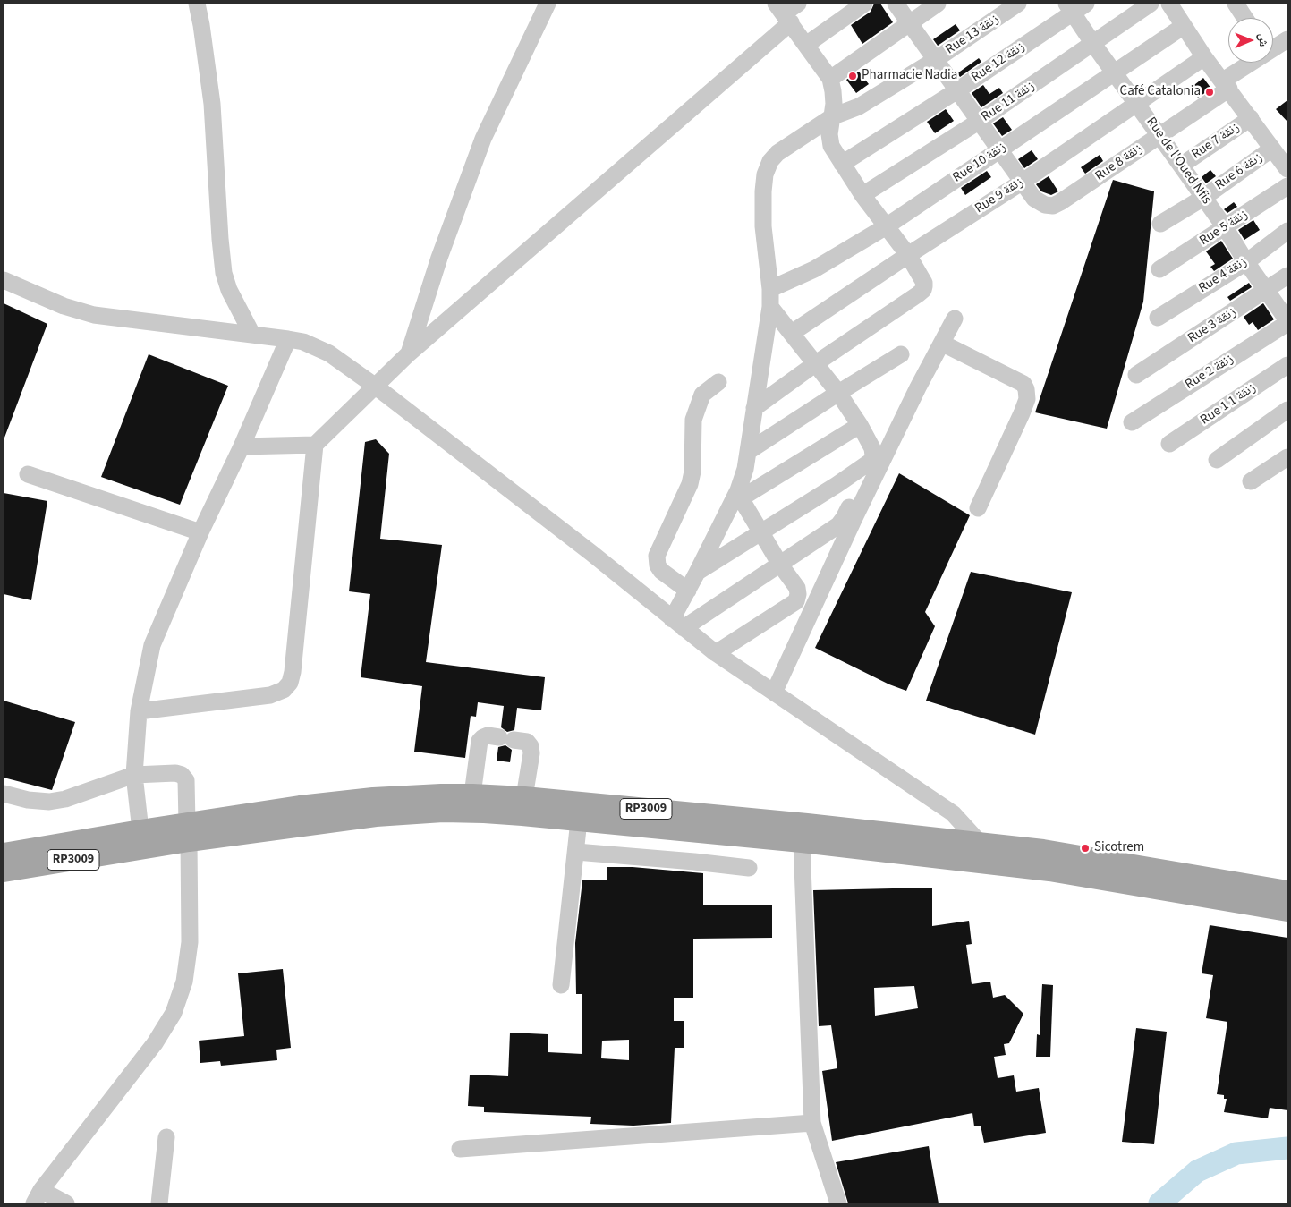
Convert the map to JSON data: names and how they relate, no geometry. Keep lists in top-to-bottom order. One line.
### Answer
{"streets":{"main road":["RP3009"],"street":["Rue 13 زنقة","Rue 12 زنقة","Rue 11 زنقة","Rue 7 زنقة","Rue de l'Oued Nfis","Rue 10 زنقة","Rue 8 زنقة","Rue 6 زنقة","Rue 9 زنقة","Rue 5 زنقة","Rue 4 زنقة","Rue 3 زنقة","Rue 2 زنقة","Rue 1 زنقة 1"]},"crossings":[["Rue 13 زنقة","Rue 10 زنقة"],["Rue 12 زنقة","Rue de l'Oued Nfis"],["Rue 11 زنقة","Rue de l'Oued Nfis"],["Rue 7 زنقة","Rue de l'Oued Nfis"],["Rue de l'Oued Nfis","Rue 10 زنقة"],["Rue de l'Oued Nfis","Rue 8 زنقة"],["Rue de l'Oued Nfis","Rue 6 زنقة"],["Rue de l'Oued Nfis","Rue 9 زنقة"],["Rue de l'Oued Nfis","Rue 5 زنقة"],["Rue de l'Oued Nfis","Rue 4 زنقة"],["Rue de l'Oued Nfis","Rue 3 زنقة"],["Rue de l'Oued Nfis","Rue 2 زنقة"],["Rue 8 زنقة","Rue 9 زنقة"]],"places":["Pharmacie Nadia","Café Catalonia","Sicotrem"],"north":"right"}
